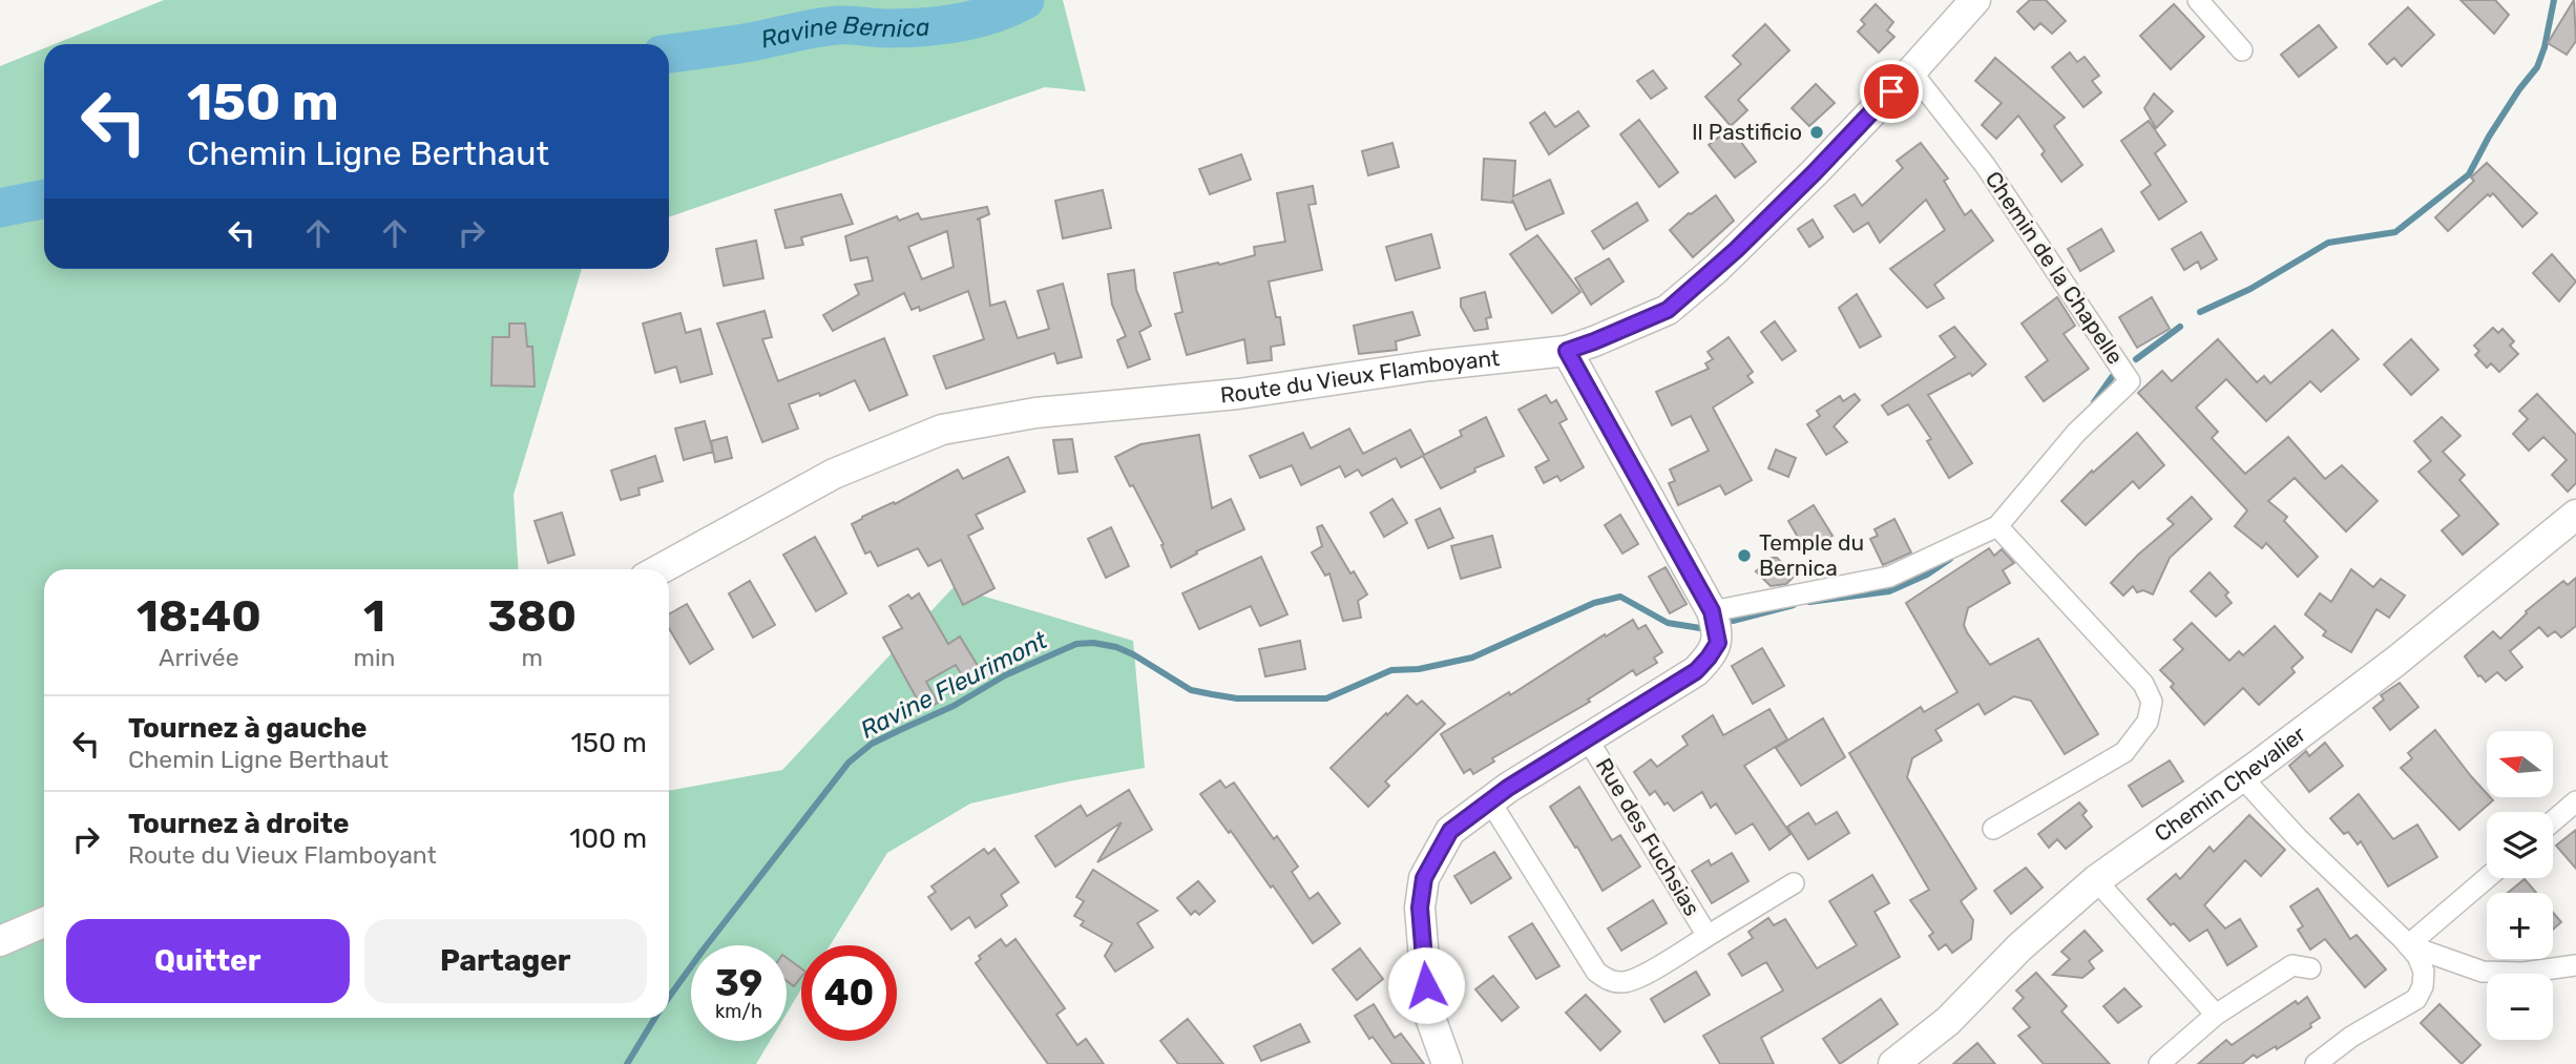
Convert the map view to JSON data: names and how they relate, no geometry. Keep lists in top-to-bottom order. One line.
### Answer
{"streets":{"street":["Chemin de la Chapelle","Route du Vieux Flamboyant","Chemin Chevalier","Rue des Fuchsias"]},"crossings":[["Chemin de la Chapelle","Route du Vieux Flamboyant"]],"water":["Ravine Bernica","Ravine Fleurimont"],"places":["Il Pastificio","Temple du Bernica"],"north":"left","page":{"turn":["150 m","Chemin Ligne Berthaut"],"eta":["18:40","Arrivée","1","min","380","m"],"list":[{"name":"Tournez à gauche","note":"Chemin Ligne Berthaut","value":"150 m"},{"name":"Tournez à droite","note":"Route du Vieux Flamboyant","value":"100 m"}],"map_buttons":["+","−"],"buttons":["Quitter","Partager"],"speed":"39 km/h","limit":"40"}}
